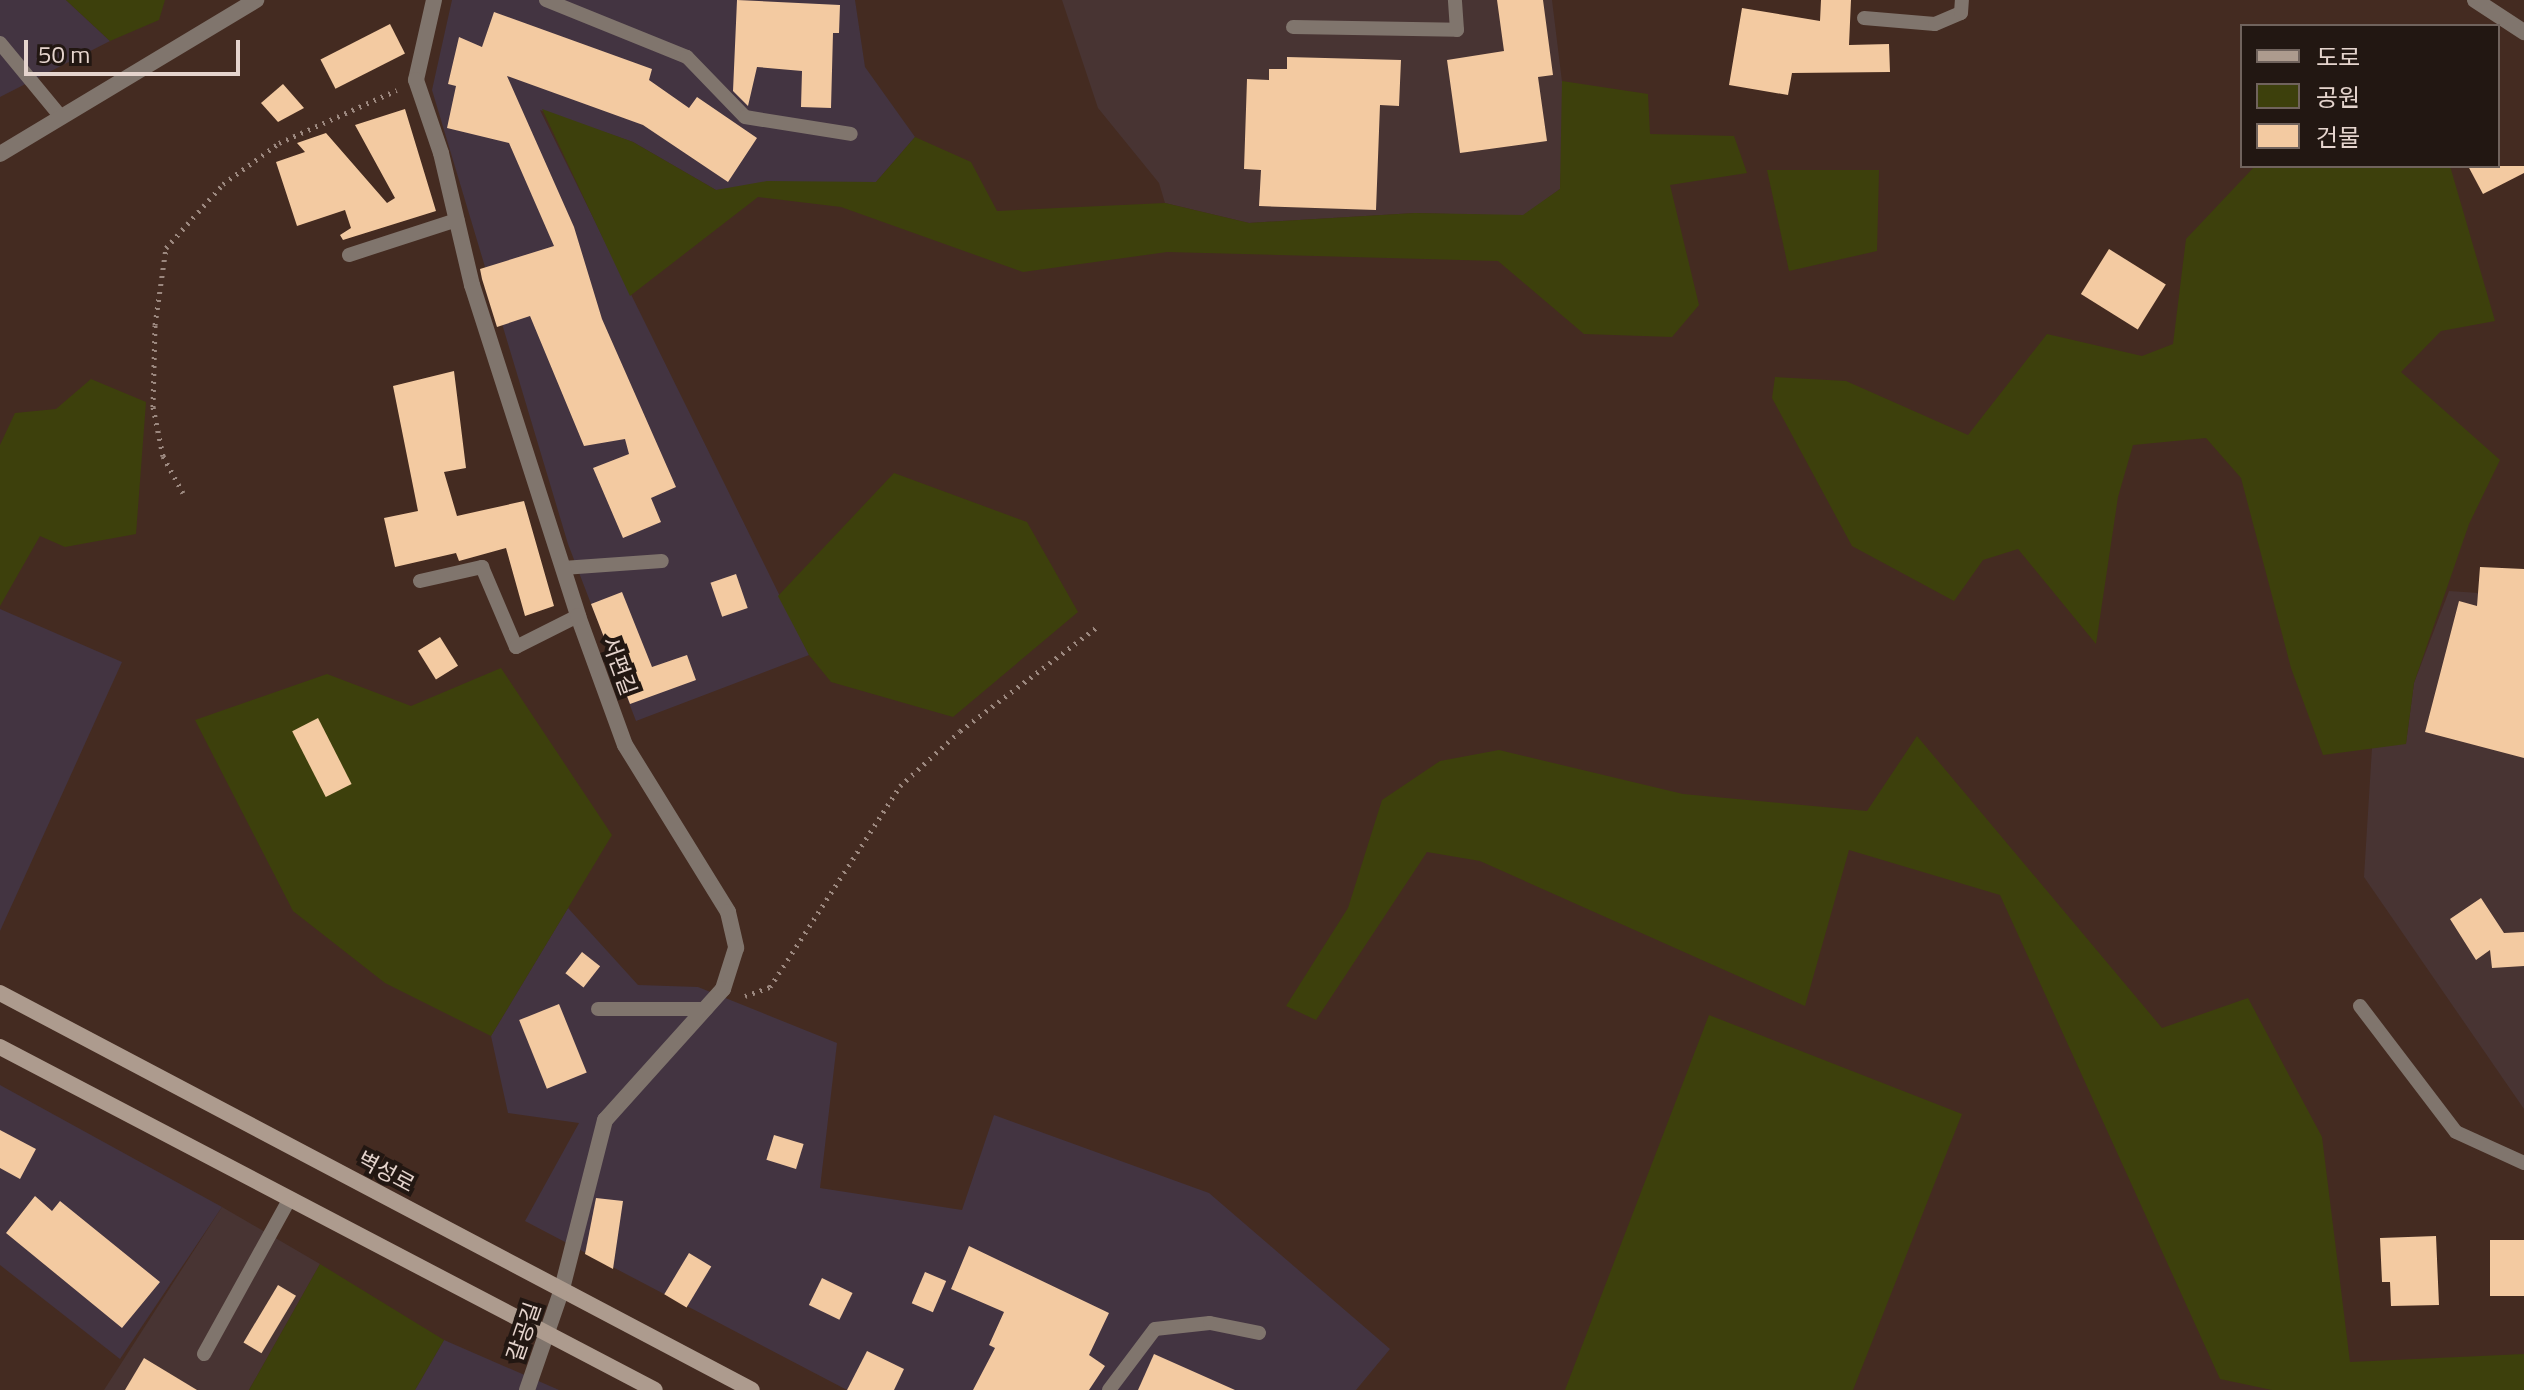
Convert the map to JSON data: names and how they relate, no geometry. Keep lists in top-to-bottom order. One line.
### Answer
{"streets":{"main road":["벽성로"],"street":["서편길","갈공길"]},"crossings":[["서편길","벽성로"],["서편길","갈공길"],["벽성로","갈공길"]],"legend":["도로","공원","건물"],"scale_bar":"50 m"}
